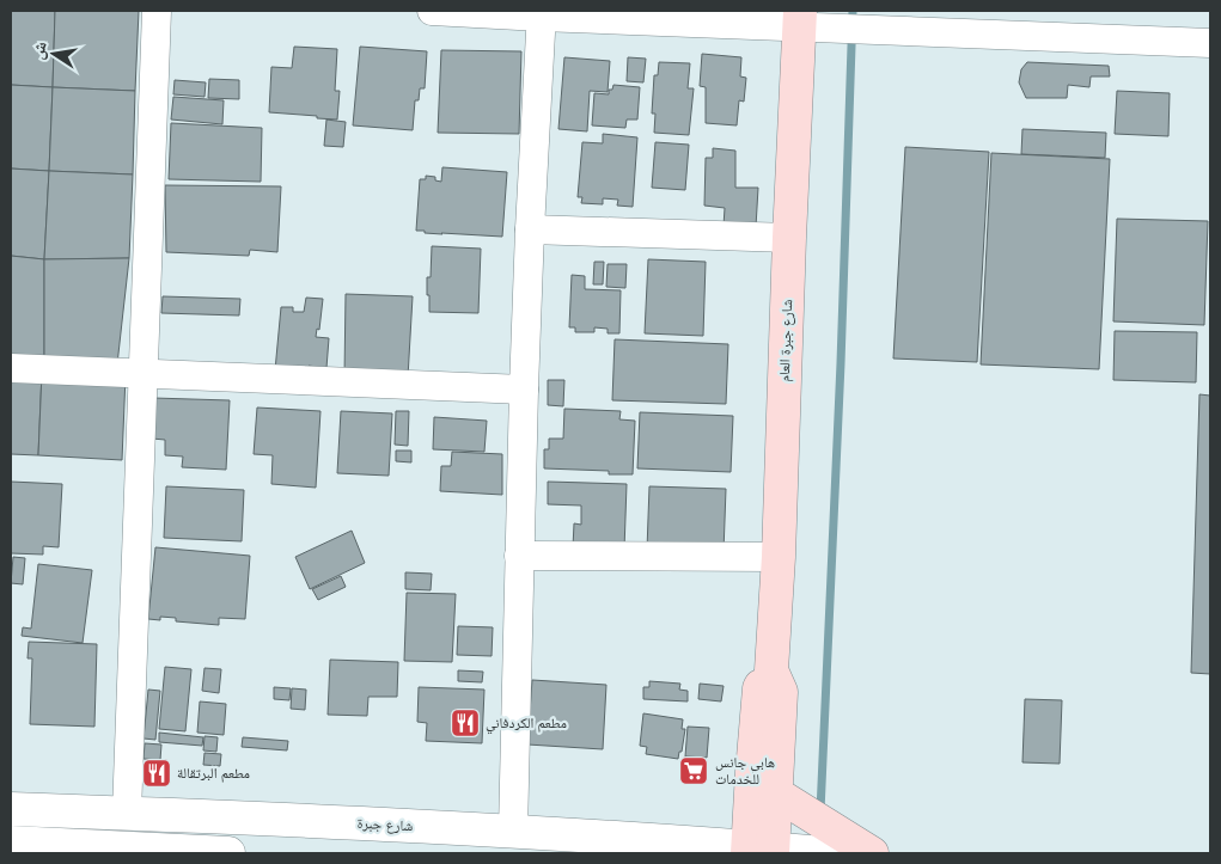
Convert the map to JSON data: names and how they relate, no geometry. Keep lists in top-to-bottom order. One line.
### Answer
{"streets":{"main road":["شارع جبرة العام"],"street":["شارع جبرة"]},"places":{"restaurant":["مطعم الكردفاني","مطعم البرتقالة"],"supermarket":["هابي جانس للخدمات"]},"north":"left"}
